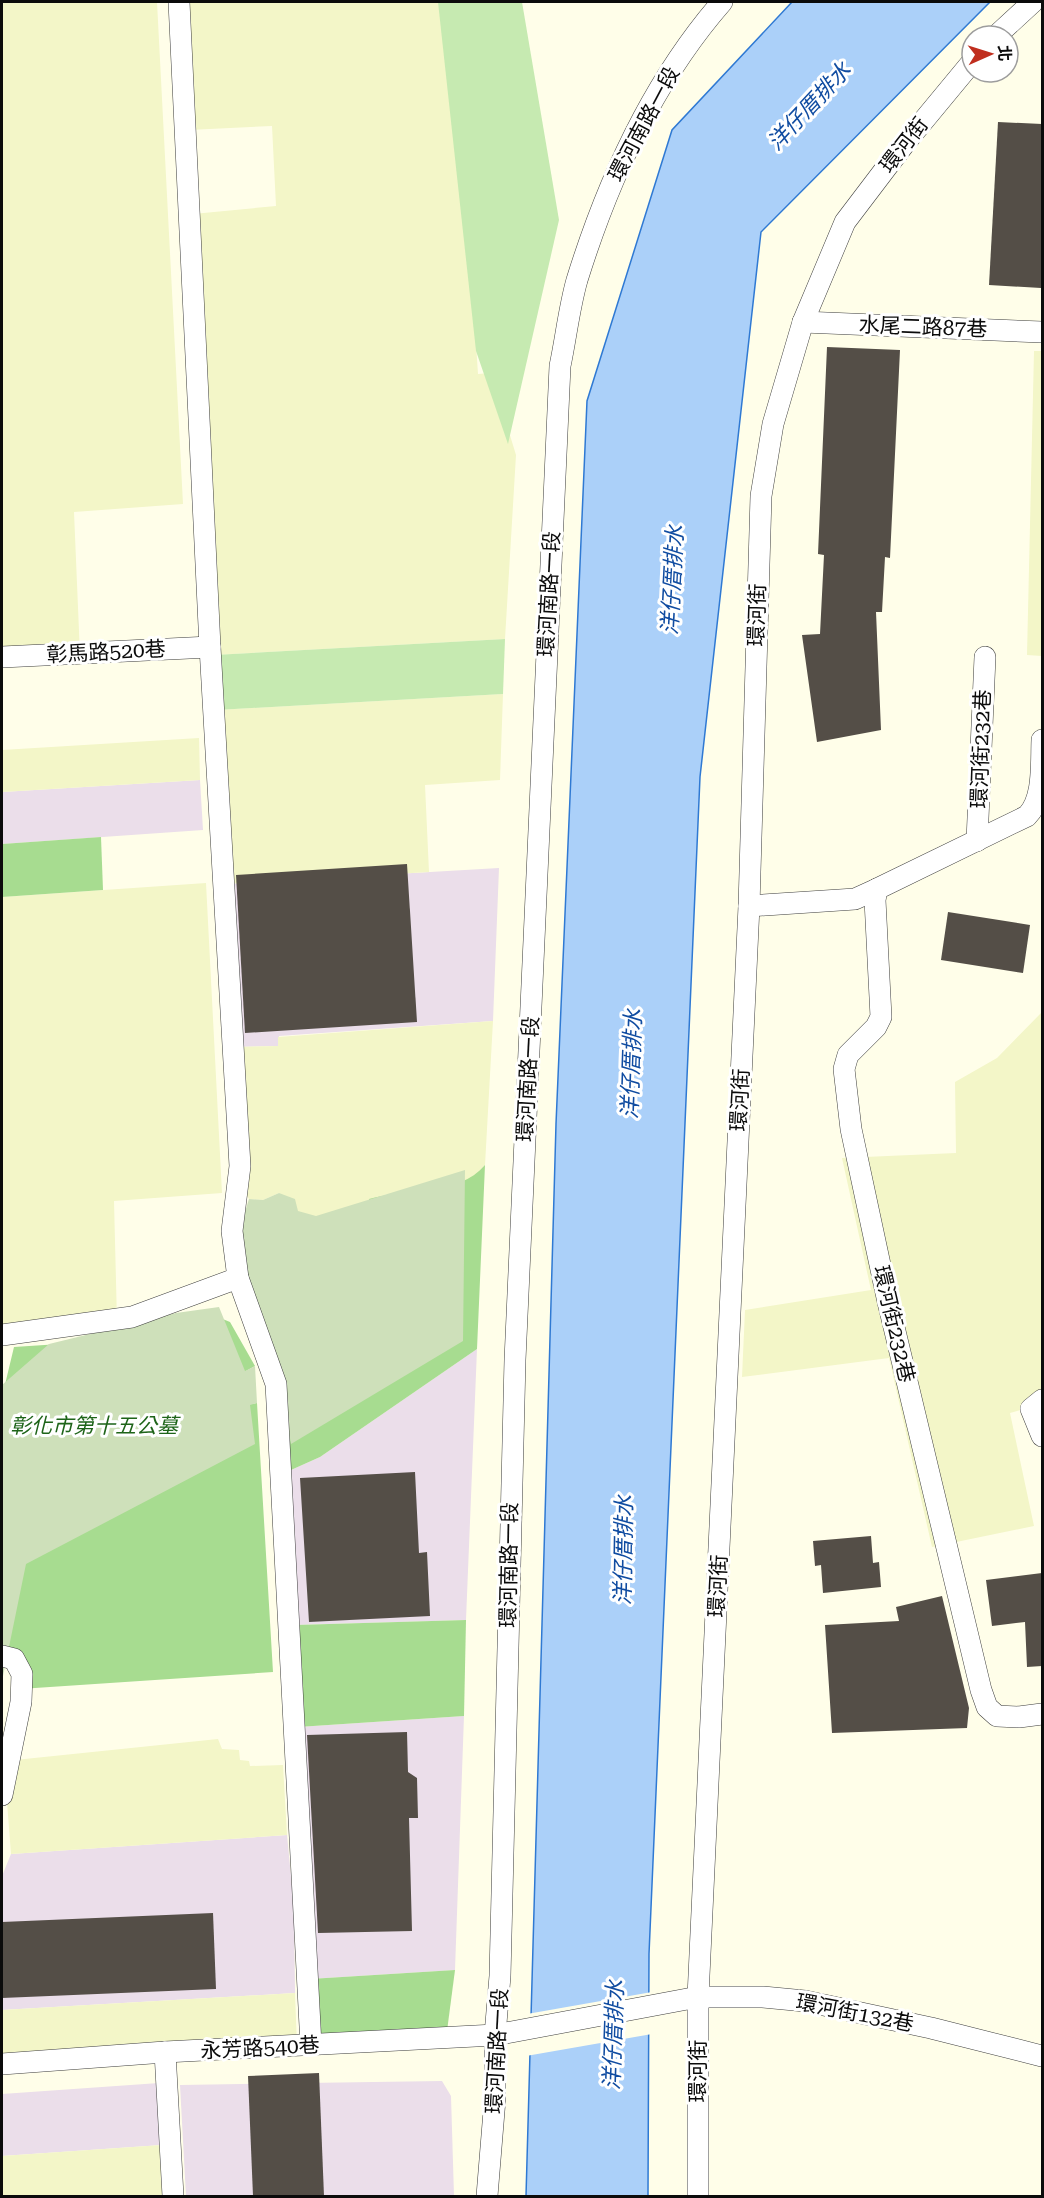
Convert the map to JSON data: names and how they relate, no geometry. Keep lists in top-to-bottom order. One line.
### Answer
{"streets":{"street":["環河南路一段","環河街","水尾二路87巷","彰馬路520巷","環河街232巷","環河街132巷","永芳路540巷"]},"crossings":[["環河南路一段","永芳路540巷"],["環河街","水尾二路87巷"],["環河街","環河街232巷"],["環河街","環河街132巷"],["環河街132巷","永芳路540巷"]],"water":["洋仔厝排水"],"parks":["彰化市第十五公墓"],"north":"right"}
